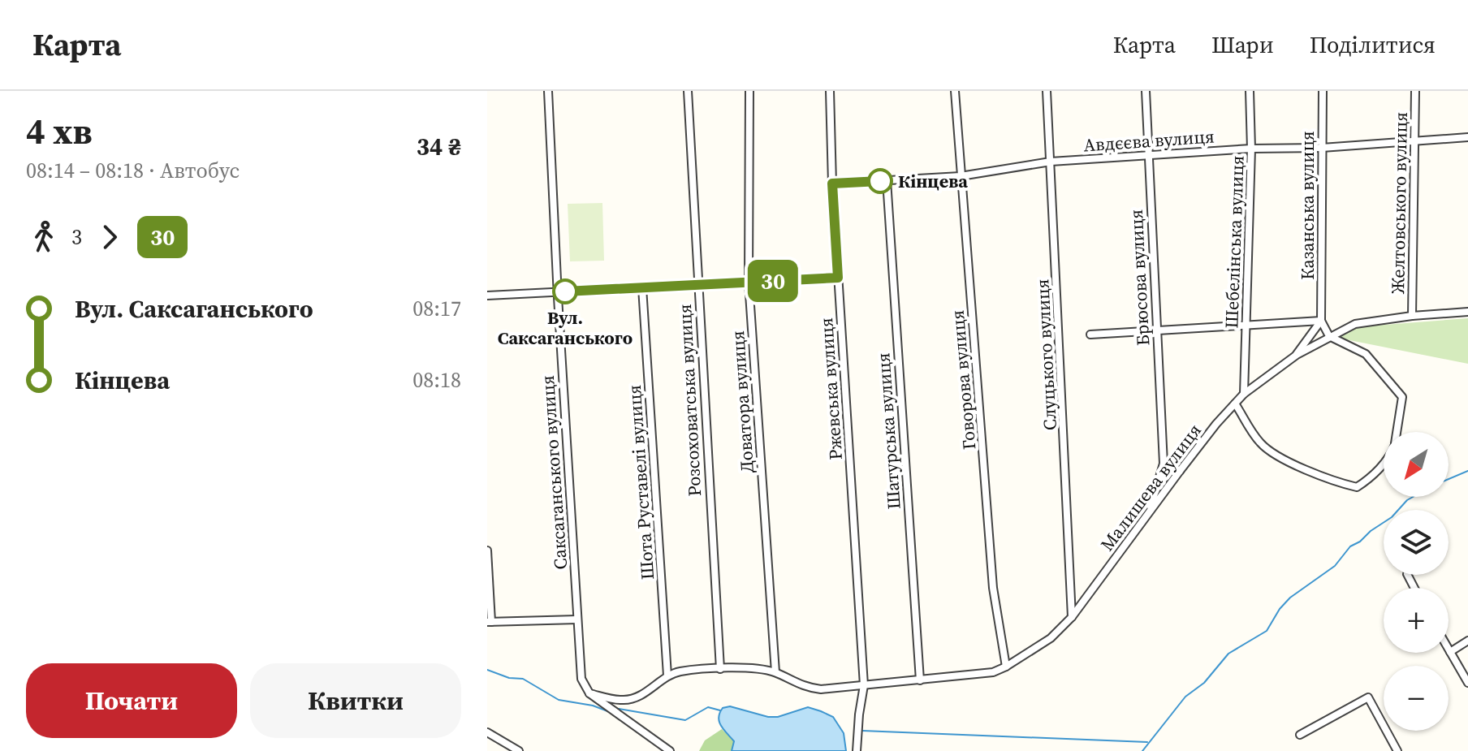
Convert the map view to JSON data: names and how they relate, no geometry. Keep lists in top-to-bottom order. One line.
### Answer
{"streets":{"street":["Авдєєва вулиця","Желтовського вулиця","Казанська вулиця","Шебелінська вулиця","Брюсова вулиця","Слуцького вулиця","Говорова вулиця","Ржевська вулиця","Розсоховатська вулиця","Доватора вулиця","Шатурська вулиця","Саксаганського вулиця","Шота Руставелі вулиця","Малишева вулиця"]},"crossings":[["Авдєєва вулиця","Желтовського вулиця"],["Авдєєва вулиця","Казанська вулиця"],["Авдєєва вулиця","Шебелінська вулиця"],["Авдєєва вулиця","Брюсова вулиця"],["Авдєєва вулиця","Слуцького вулиця"],["Авдєєва вулиця","Говорова вулиця"],["Авдєєва вулиця","Ржевська вулиця"],["Авдєєва вулиця","Шатурська вулиця"],["Желтовського вулиця","Малишева вулиця"],["Казанська вулиця","Малишева вулиця"],["Шебелінська вулиця","Малишева вулиця"],["Брюсова вулиця","Малишева вулиця"],["Слуцького вулиця","Малишева вулиця"],["Говорова вулиця","Малишева вулиця"],["Ржевська вулиця","Малишева вулиця"],["Розсоховатська вулиця","Малишева вулиця"],["Доватора вулиця","Малишева вулиця"],["Шатурська вулиця","Малишева вулиця"],["Шота Руставелі вулиця","Малишева вулиця"]],"places":["Кінцева","Вул. Саксаганського"],"lines":["bus line 30"],"north":"bottom left","page":{"header":"Карта","nav":["Карта","Шари","Поділитися"],"heading":["4 хв","08:14 – 08:18 · Автобус","34 ₴"],"on_map":"30","legs":["3","30"],"list":[{"name":"Вул. Саксаганського","value":"08:17"},{"name":"Кінцева","value":"08:18"}],"map_buttons":["+","−"],"buttons":["Почати","Квитки"]}}
